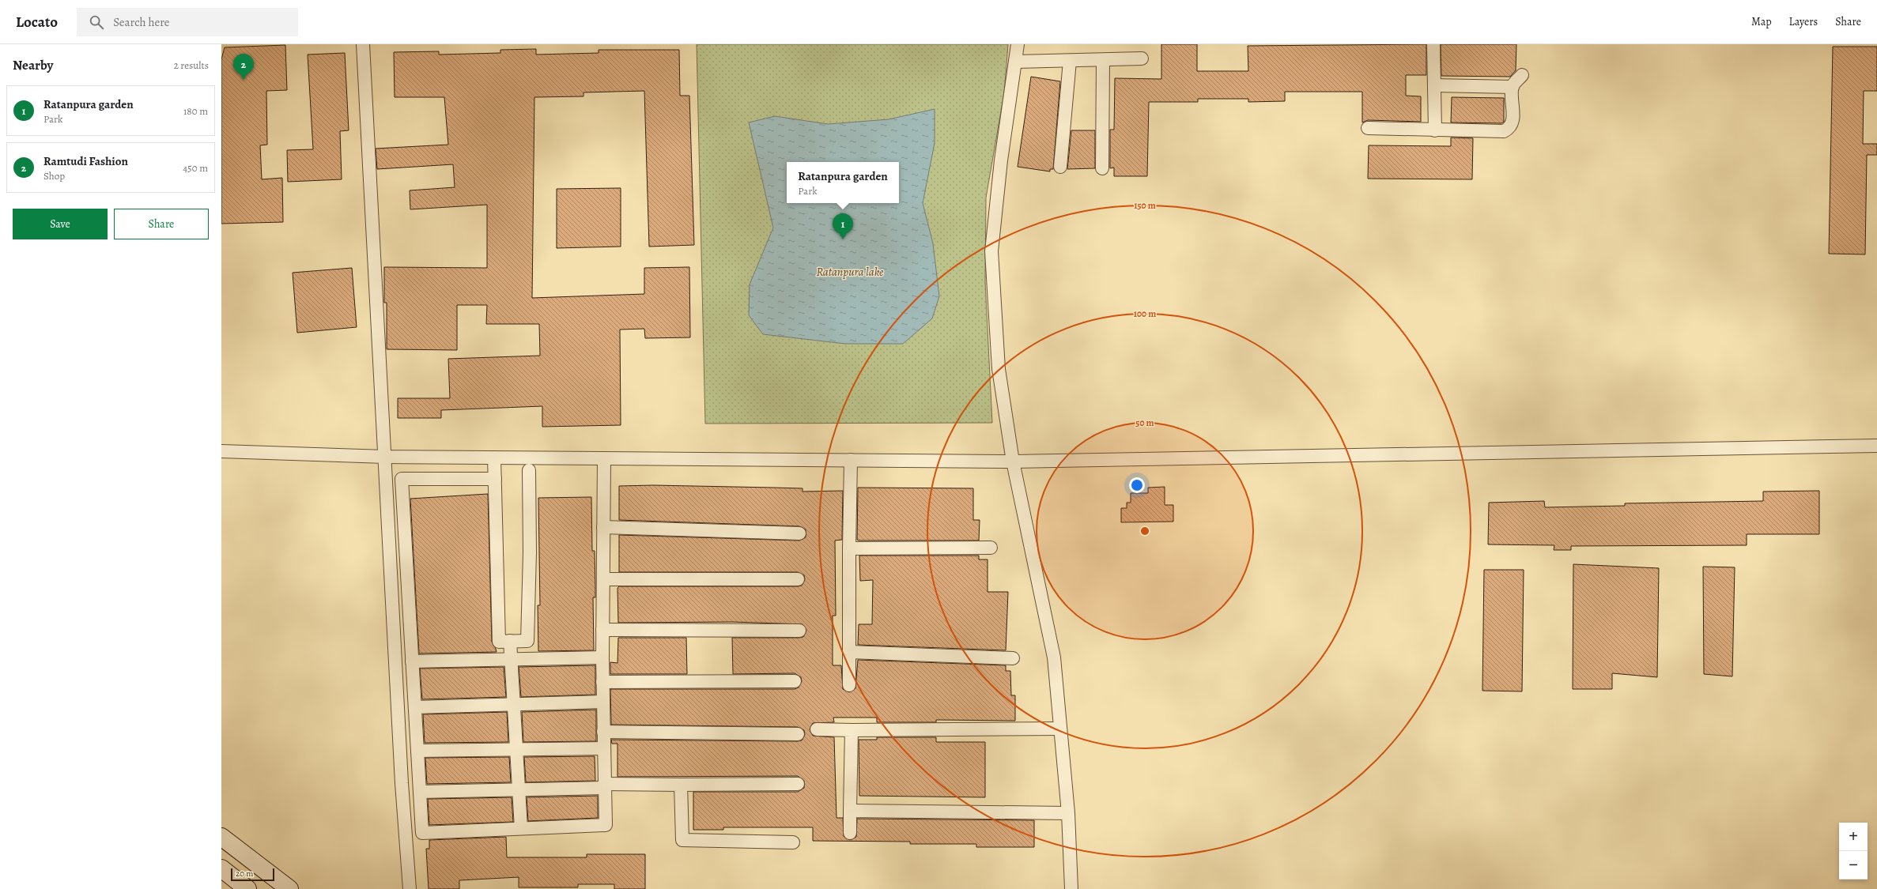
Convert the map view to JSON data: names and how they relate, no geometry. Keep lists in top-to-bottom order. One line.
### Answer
{"water":["Ratanpura lake"],"scale_bar":"20 m","page":{"header":"Locato","search":"Search here","nav":["Map","Layers","Share"],"heading":["Nearby","2 results"],"pins":["2","1"],"list":[{"mark":"1","name":"Ratanpura garden","note":"Park","value":"180 m"},{"mark":"2","name":"Ramtudi Fashion","note":"Shop","value":"450 m"}],"popup":["Ratanpura garden","Park"],"buttons":["Save","Share"],"map_buttons":["+","−"],"scale":"20 m"},"rings":["150 m","100 m","50 m"]}
